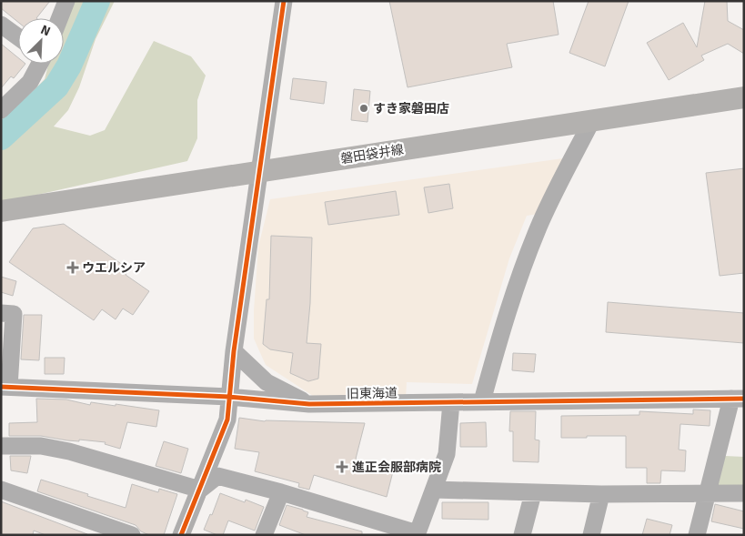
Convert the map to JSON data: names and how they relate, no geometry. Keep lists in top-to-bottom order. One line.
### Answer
{"streets":{"main road":["磐田袋井線"],"street":["旧東海道"]},"places":{"other":["すき家磐田店"],"health":["ウエルシア","進正会服部病院"]},"north":"top right"}
